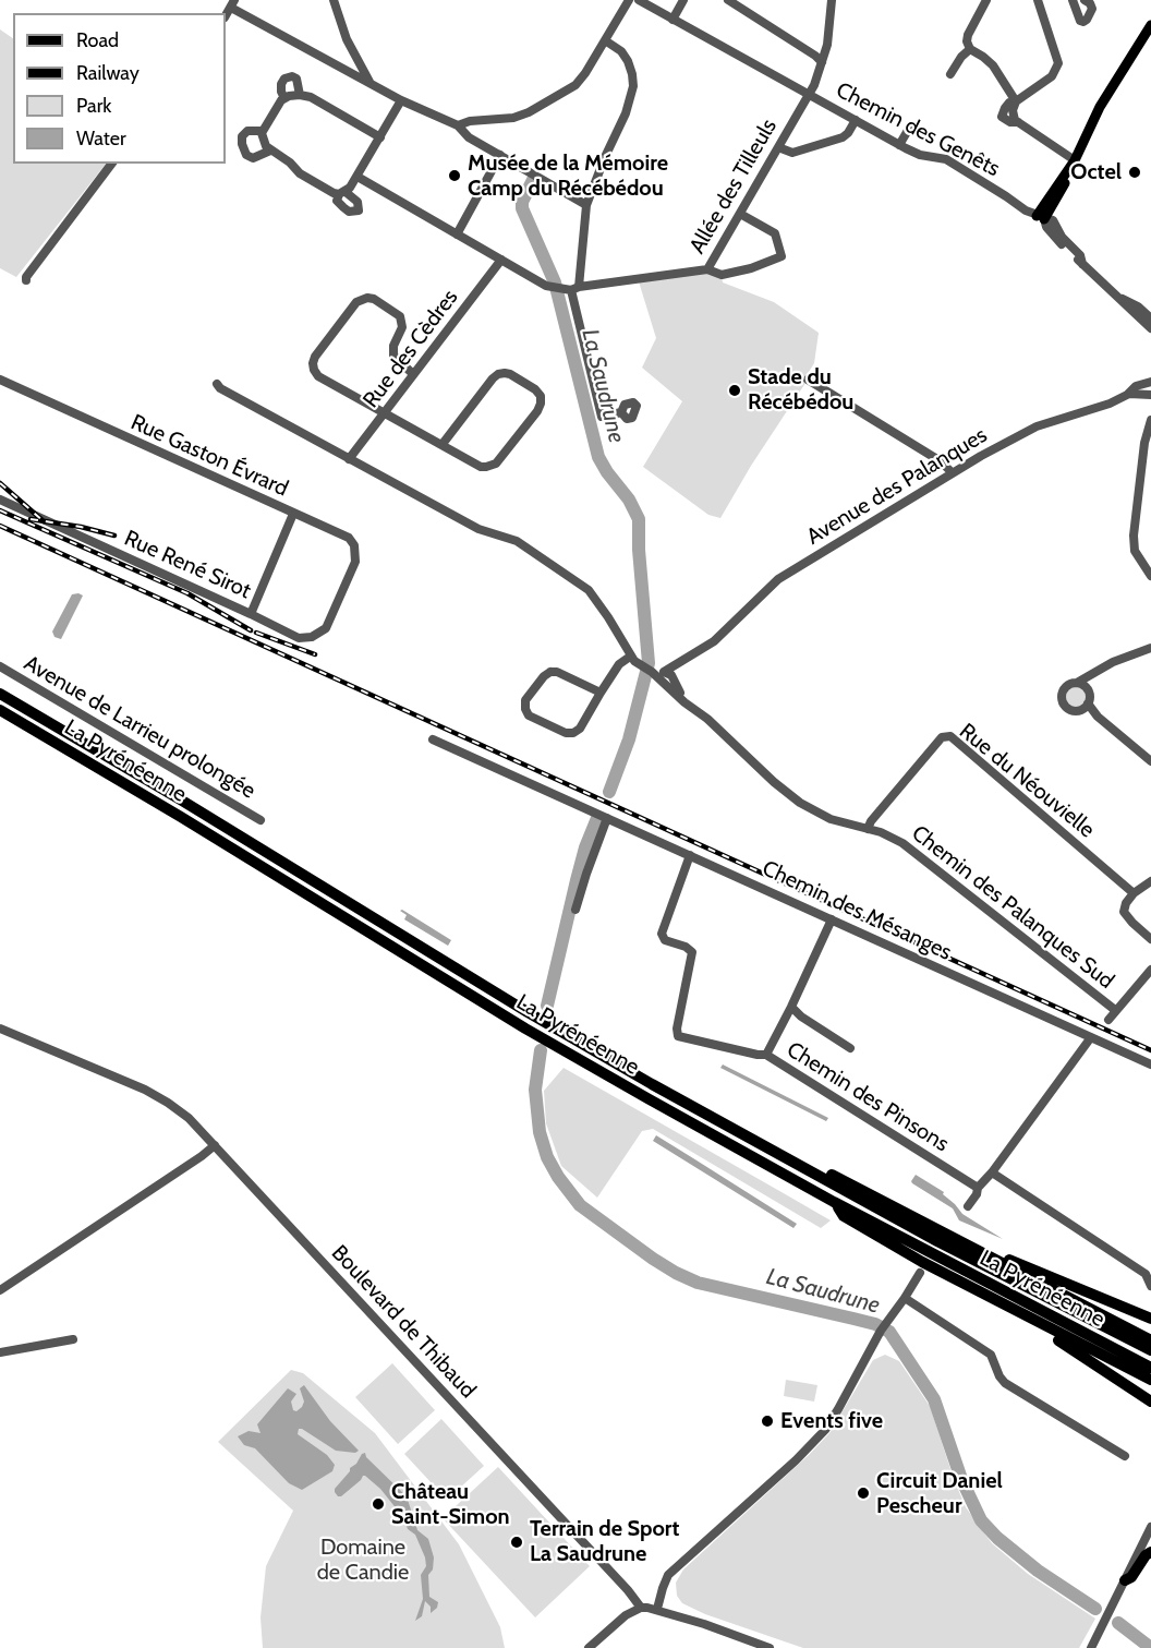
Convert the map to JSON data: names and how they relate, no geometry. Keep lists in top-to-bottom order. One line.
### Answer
{"streets":{"highway":["La Pyrénéenne"],"street":["Chemin des Genêts","Allée des Tilleuls","Rue des Cèdres","Rue Gaston Évrard","Avenue des Palanques","Rue René Sirot","Avenue de Larrieu prolongée","Rue du Néouvielle","Chemin des Palanques Sud","Chemin des Mésanges","Chemin des Pinsons","Boulevard de Thibaud"]},"crossings":[["Chemin des Genêts","Allée des Tilleuls"],["Allée des Tilleuls","Rue des Cèdres"],["Rue Gaston Évrard","Rue René Sirot"],["Avenue des Palanques","Chemin des Palanques Sud"],["Rue du Néouvielle","Chemin des Palanques Sud"],["Chemin des Mésanges","Chemin des Pinsons"]],"water":["La Saudrune"],"parks":["Domaine de Candie"],"places":["Octel","Musée de la Mémoire Camp du Récébédou","Stade du Récébédou","Events five","Circuit Daniel Pescheur","Château Saint-Simon","Terrain de Sport La Saudrune"],"legend":["Road","Railway","Park","Water"]}
